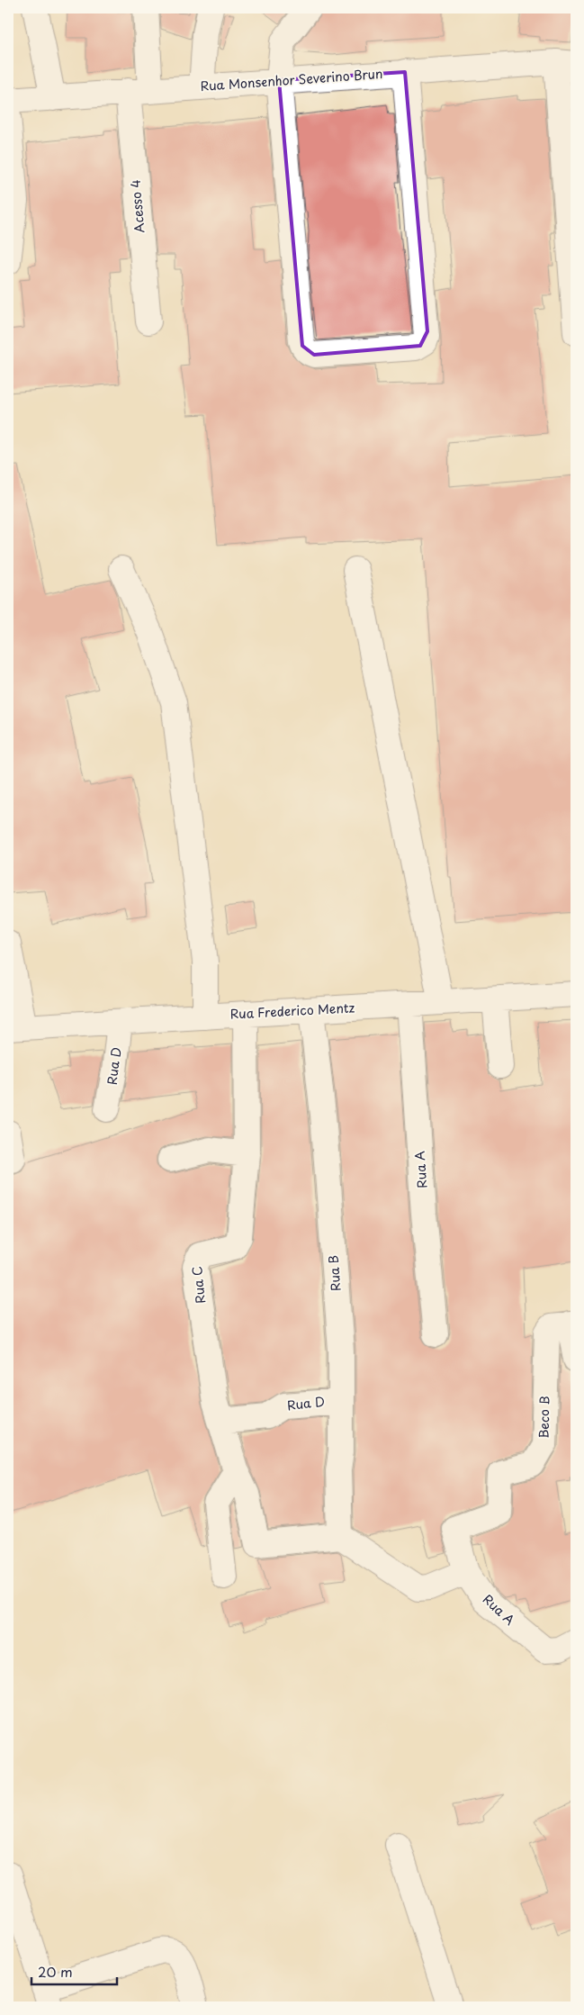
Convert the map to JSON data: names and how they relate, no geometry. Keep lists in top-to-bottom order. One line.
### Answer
{"streets":{"street":["Rua Monsenhor Severino Brun","Acesso 4","Rua Frederico Mentz","Rua D","Rua A","Rua B","Rua C","Beco B"]},"crossings":[["Rua Monsenhor Severino Brun","Acesso 4"],["Rua Frederico Mentz","Rua D"],["Rua Frederico Mentz","Rua A"],["Rua Frederico Mentz","Rua B"],["Rua Frederico Mentz","Rua C"],["Rua D","Rua B"],["Rua D","Rua C"],["Rua A","Beco B"],["Rua B","Rua C"]],"scale_bar":"20 m"}
